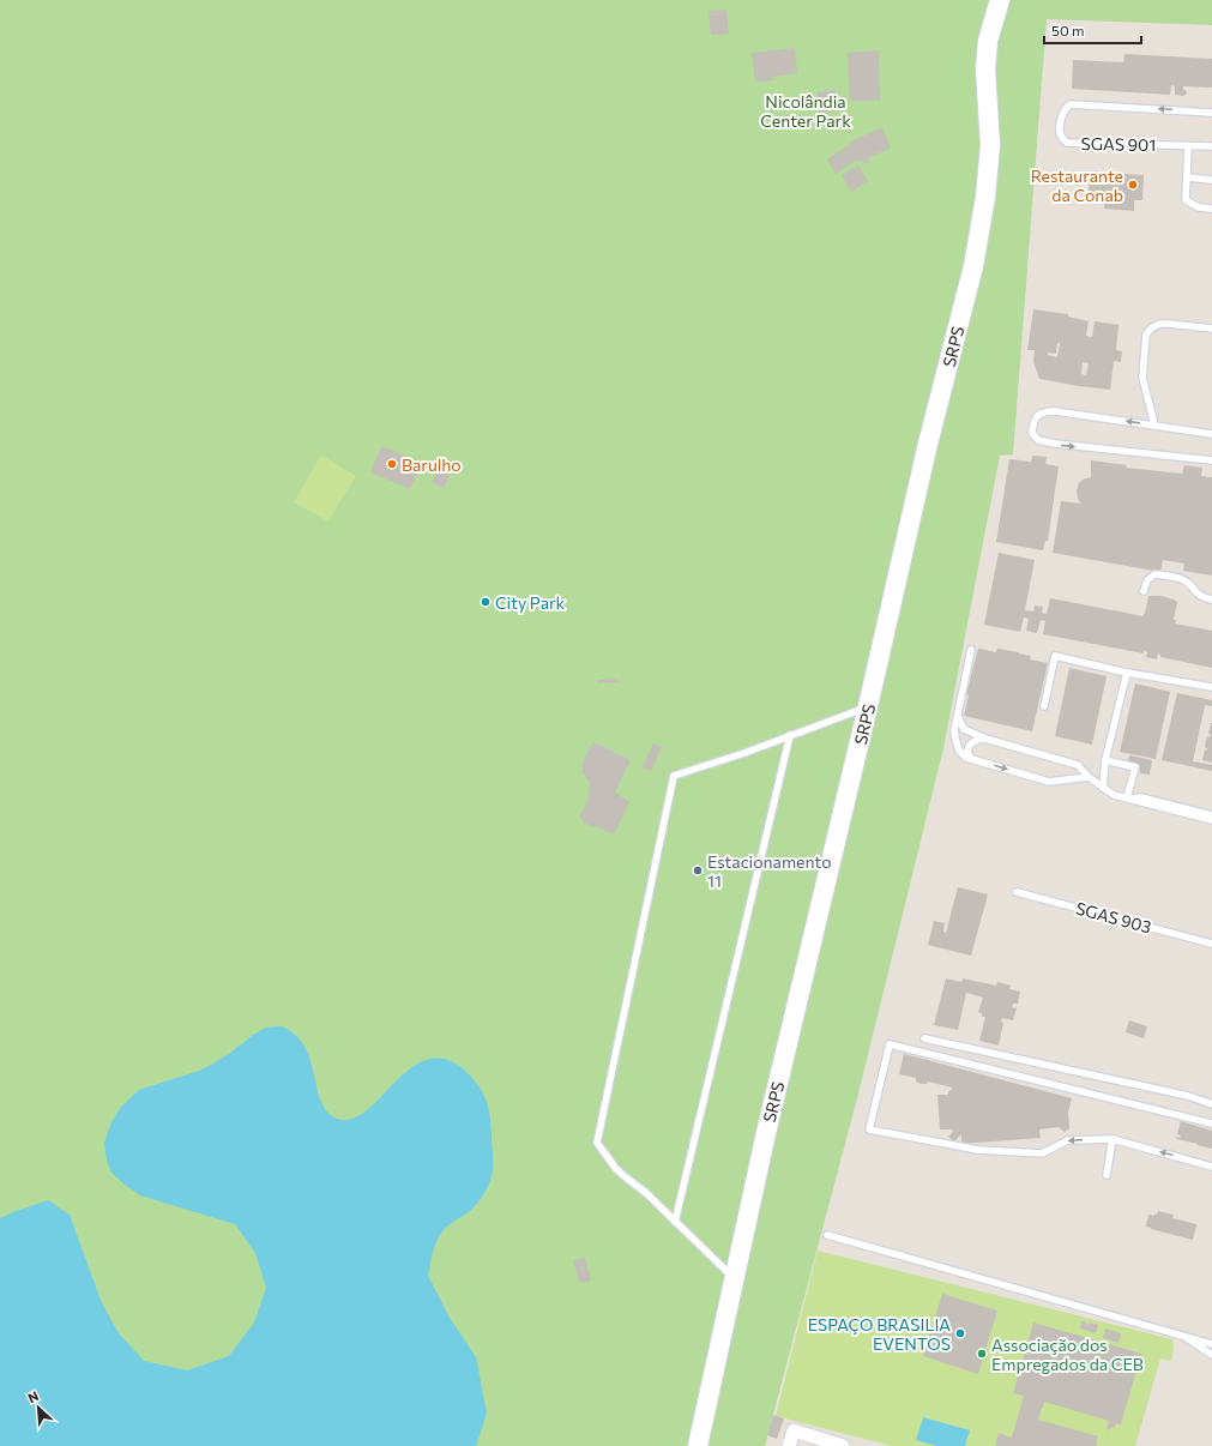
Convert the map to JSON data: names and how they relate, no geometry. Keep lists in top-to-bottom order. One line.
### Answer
{"streets":{"main road":["SRPS"],"lane":["SGAS 901","SGAS 903"]},"parks":["Nicolândia Center Park"],"places":["Restaurante da Conab","Barulho","City Park","Estacionamento 11","ESPAÇO BRASILIA EVENTOS","Associação dos Empregados da CEB"],"scale_bar":"50 m","north":"top left"}
